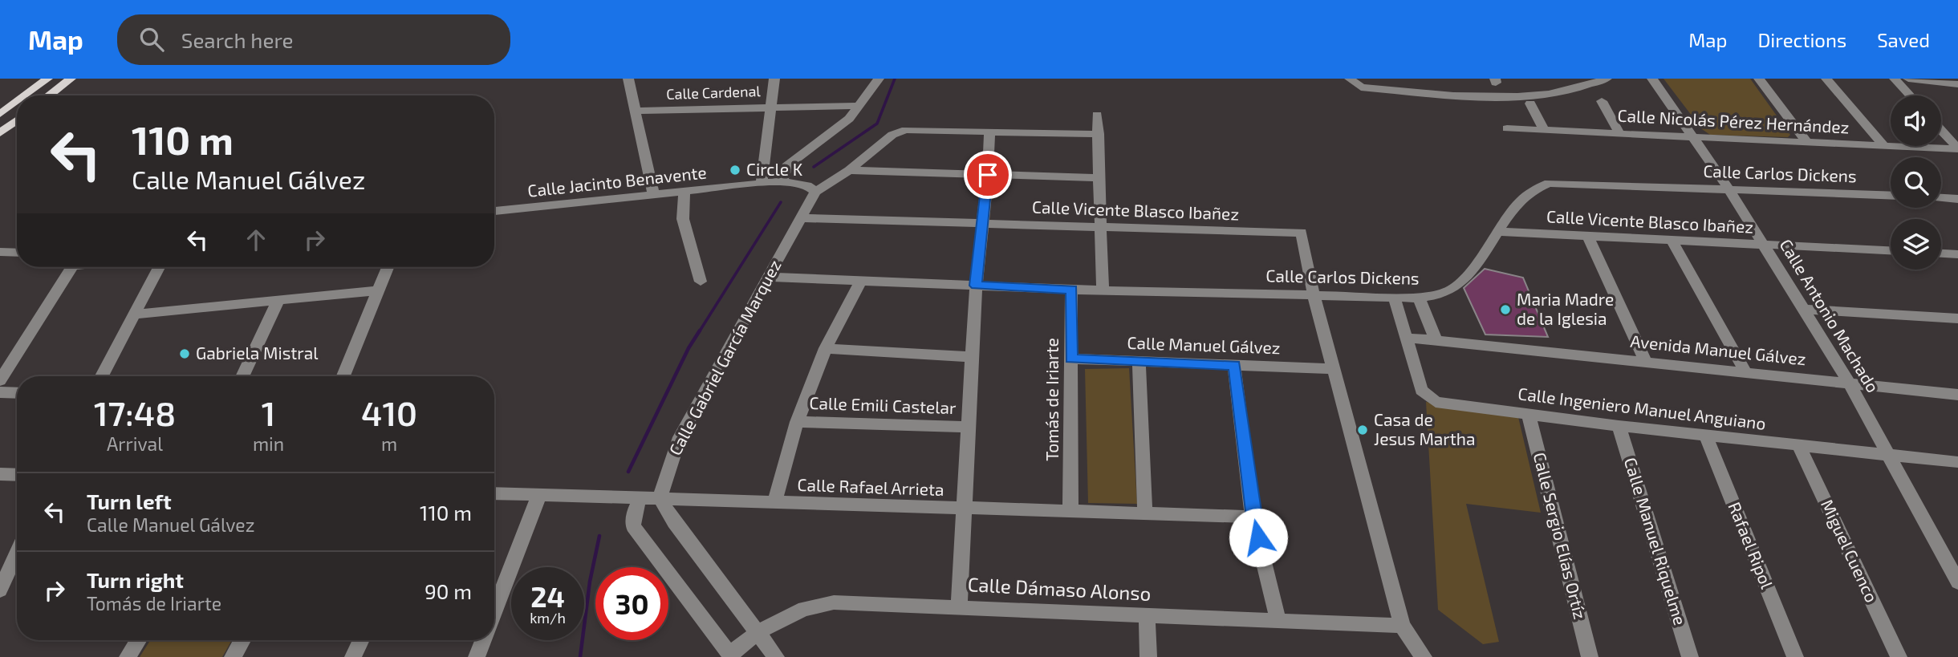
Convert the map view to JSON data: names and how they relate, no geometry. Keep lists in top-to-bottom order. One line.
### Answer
{"streets":{"street":["Calle Cardenal","Calle Nicolás Pérez Hernández","Calle Carlos Dickens","Calle Jacinto Benavente","Calle Vicente Blasco Ibañez","Calle Antonio Machado","Calle Manuel Gálvez","Avenida Manuel Gálvez","Calle Gabriel García Marquez","Tomás de Iriarte","Calle Emili Castelar","Calle Ingeniero Manuel Anguiano","Calle Rafael Arrieta","Calle Sergio Elías Ortíz","Calle Manuel Riquelme","Rafael Ripol","Miguel Cuenco","Calle Dámaso Alonso"]},"crossings":[["Calle Nicolás Pérez Hernández","Calle Antonio Machado"],["Calle Carlos Dickens","Calle Vicente Blasco Ibañez"],["Calle Carlos Dickens","Calle Antonio Machado"],["Calle Carlos Dickens","Calle Gabriel García Marquez"],["Calle Carlos Dickens","Tomás de Iriarte"],["Calle Carlos Dickens","Calle Ingeniero Manuel Anguiano"],["Calle Jacinto Benavente","Calle Gabriel García Marquez"],["Calle Vicente Blasco Ibañez","Calle Antonio Machado"],["Calle Vicente Blasco Ibañez","Calle Gabriel García Marquez"],["Calle Antonio Machado","Avenida Manuel Gálvez"],["Calle Antonio Machado","Calle Ingeniero Manuel Anguiano"],["Calle Manuel Gálvez","Tomás de Iriarte"],["Avenida Manuel Gálvez","Calle Ingeniero Manuel Anguiano"],["Calle Gabriel García Marquez","Calle Rafael Arrieta"],["Tomás de Iriarte","Calle Rafael Arrieta"],["Calle Ingeniero Manuel Anguiano","Calle Sergio Elías Ortíz"],["Calle Ingeniero Manuel Anguiano","Calle Manuel Riquelme"],["Calle Ingeniero Manuel Anguiano","Rafael Ripol"],["Calle Ingeniero Manuel Anguiano","Miguel Cuenco"]],"places":["Circle K","Maria Madre de la Iglesia","Gabriela Mistral","Casa de Jesus Martha"],"page":{"header":"Map","search":"Search here","nav":["Map","Directions","Saved"],"turn":["110 m","Calle Manuel Gálvez"],"eta":["17:48","Arrival","1","min","410","m"],"list":[{"name":"Turn left","note":"Calle Manuel Gálvez","value":"110 m"},{"name":"Turn right","note":"Tomás de Iriarte","value":"90 m"}],"speed":"24 km/h","limit":"30"}}
